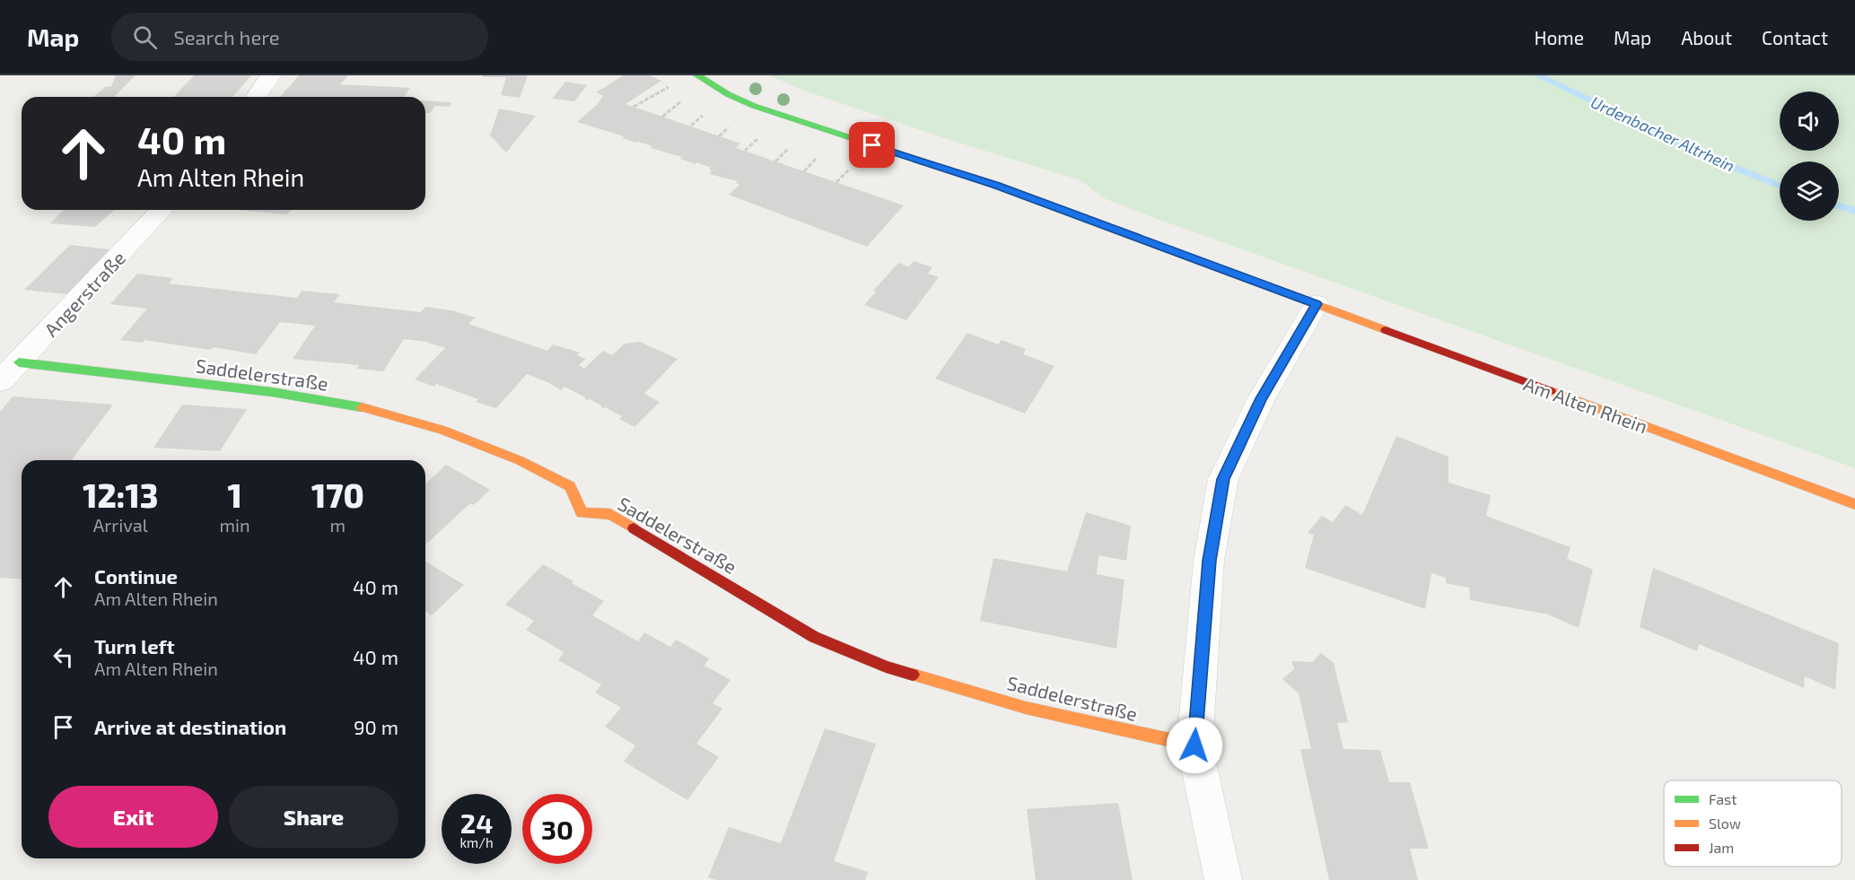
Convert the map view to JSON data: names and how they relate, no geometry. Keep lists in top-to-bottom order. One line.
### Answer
{"streets":{"street":["Angerstraße","Saddelerstraße","Am Alten Rhein"]},"crossings":[["Angerstraße","Saddelerstraße"]],"water":["Urdenbacher Altrhein"],"legend":["Fast","Slow","Jam"],"page":{"header":"Map","search":"Search here","nav":["Home","Map","About","Contact"],"turn":["40 m","Am Alten Rhein"],"eta":["12:13","Arrival","1","min","170","m"],"list":[{"name":"Continue","note":"Am Alten Rhein","value":"40 m"},{"name":"Turn left","note":"Am Alten Rhein","value":"40 m"},{"name":"Arrive at destination","value":"90 m"}],"buttons":["Exit","Share"],"speed":"24 km/h","limit":"30"}}
